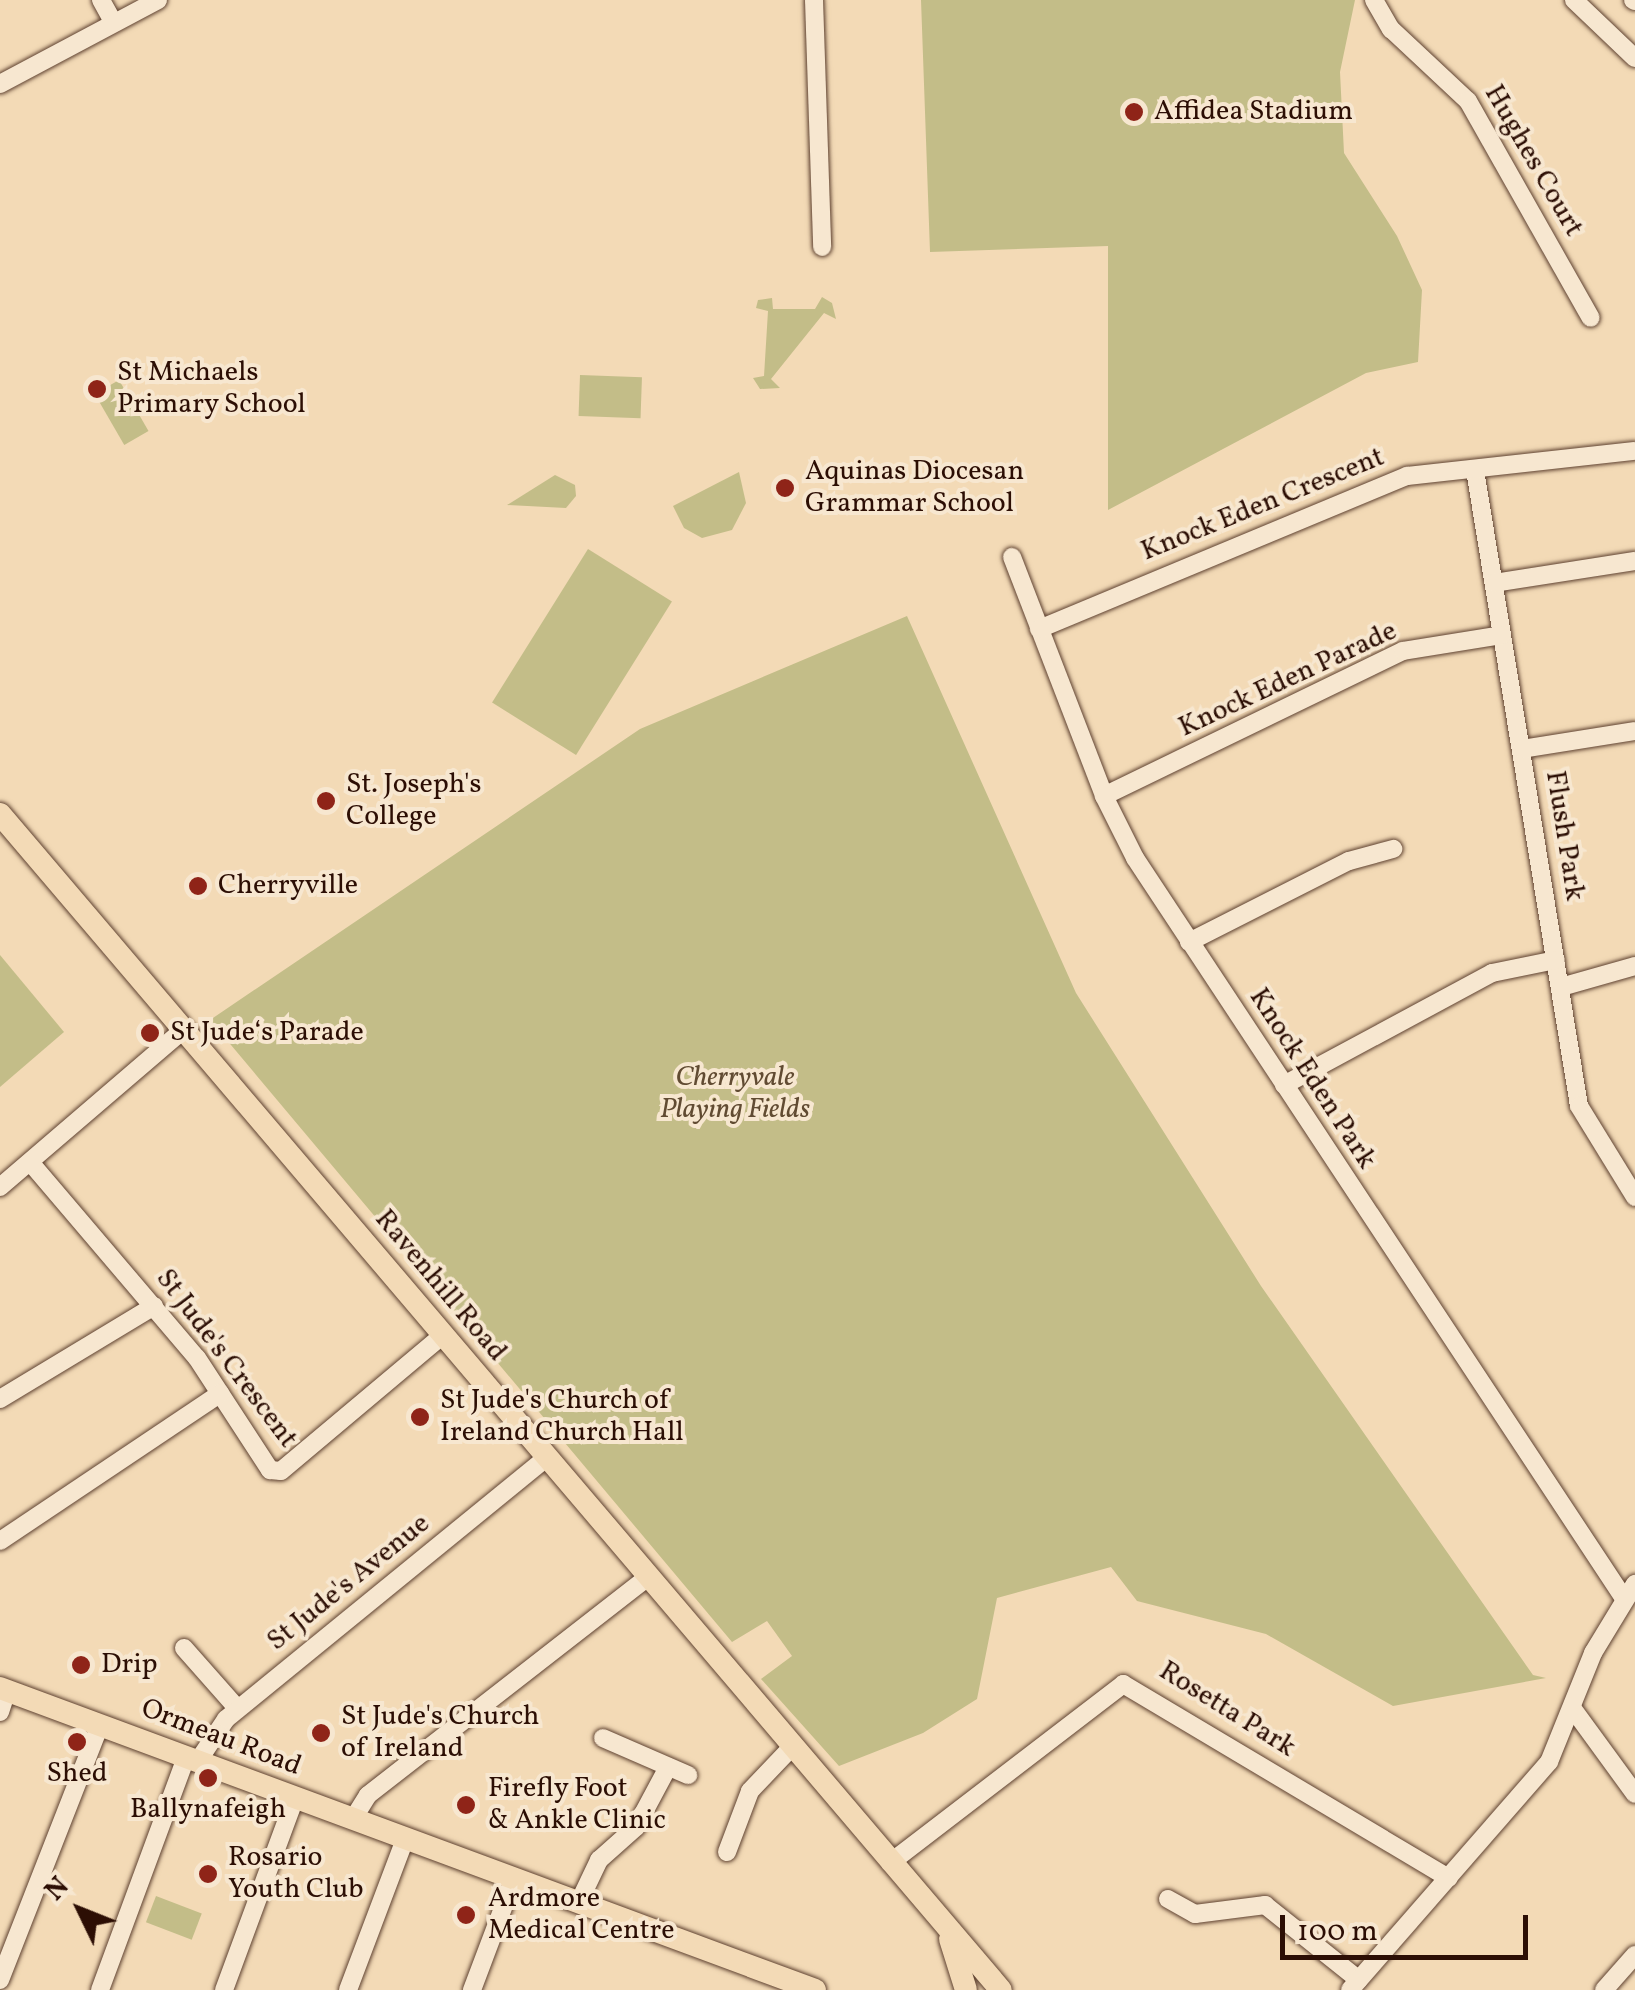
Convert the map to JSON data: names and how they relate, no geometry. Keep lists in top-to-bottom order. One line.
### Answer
{"streets":{"main road":["Ravenhill Road","Ormeau Road"],"street":["Hughes Court","Knock Eden Crescent","Knock Eden Parade","Flush Park","Knock Eden Park","St Jude's Crescent","St Jude's Avenue","Rosetta Park"]},"crossings":[["Knock Eden Crescent","Flush Park"],["Knock Eden Crescent","Knock Eden Park"],["Knock Eden Parade","Flush Park"],["Knock Eden Parade","Knock Eden Park"],["Ravenhill Road","St Jude's Crescent"],["Ravenhill Road","St Jude's Avenue"],["Ravenhill Road","Rosetta Park"],["St Jude's Avenue","Ormeau Road"]],"parks":["Cherryvale Playing Fields"],"places":["Affidea Stadium","St Michaels Primary School","Aquinas Diocesan Grammar School","St. Joseph's College","Cherryville","St Jude‘s Parade","St Jude's Church of Ireland Church Hall","Drip","St Jude's Church of Ireland","Shed","Ballynafeigh","Firefly Foot & Ankle Clinic","Rosario Youth Club","Ardmore Medical Centre"],"scale_bar":"100 m","north":"top left"}
